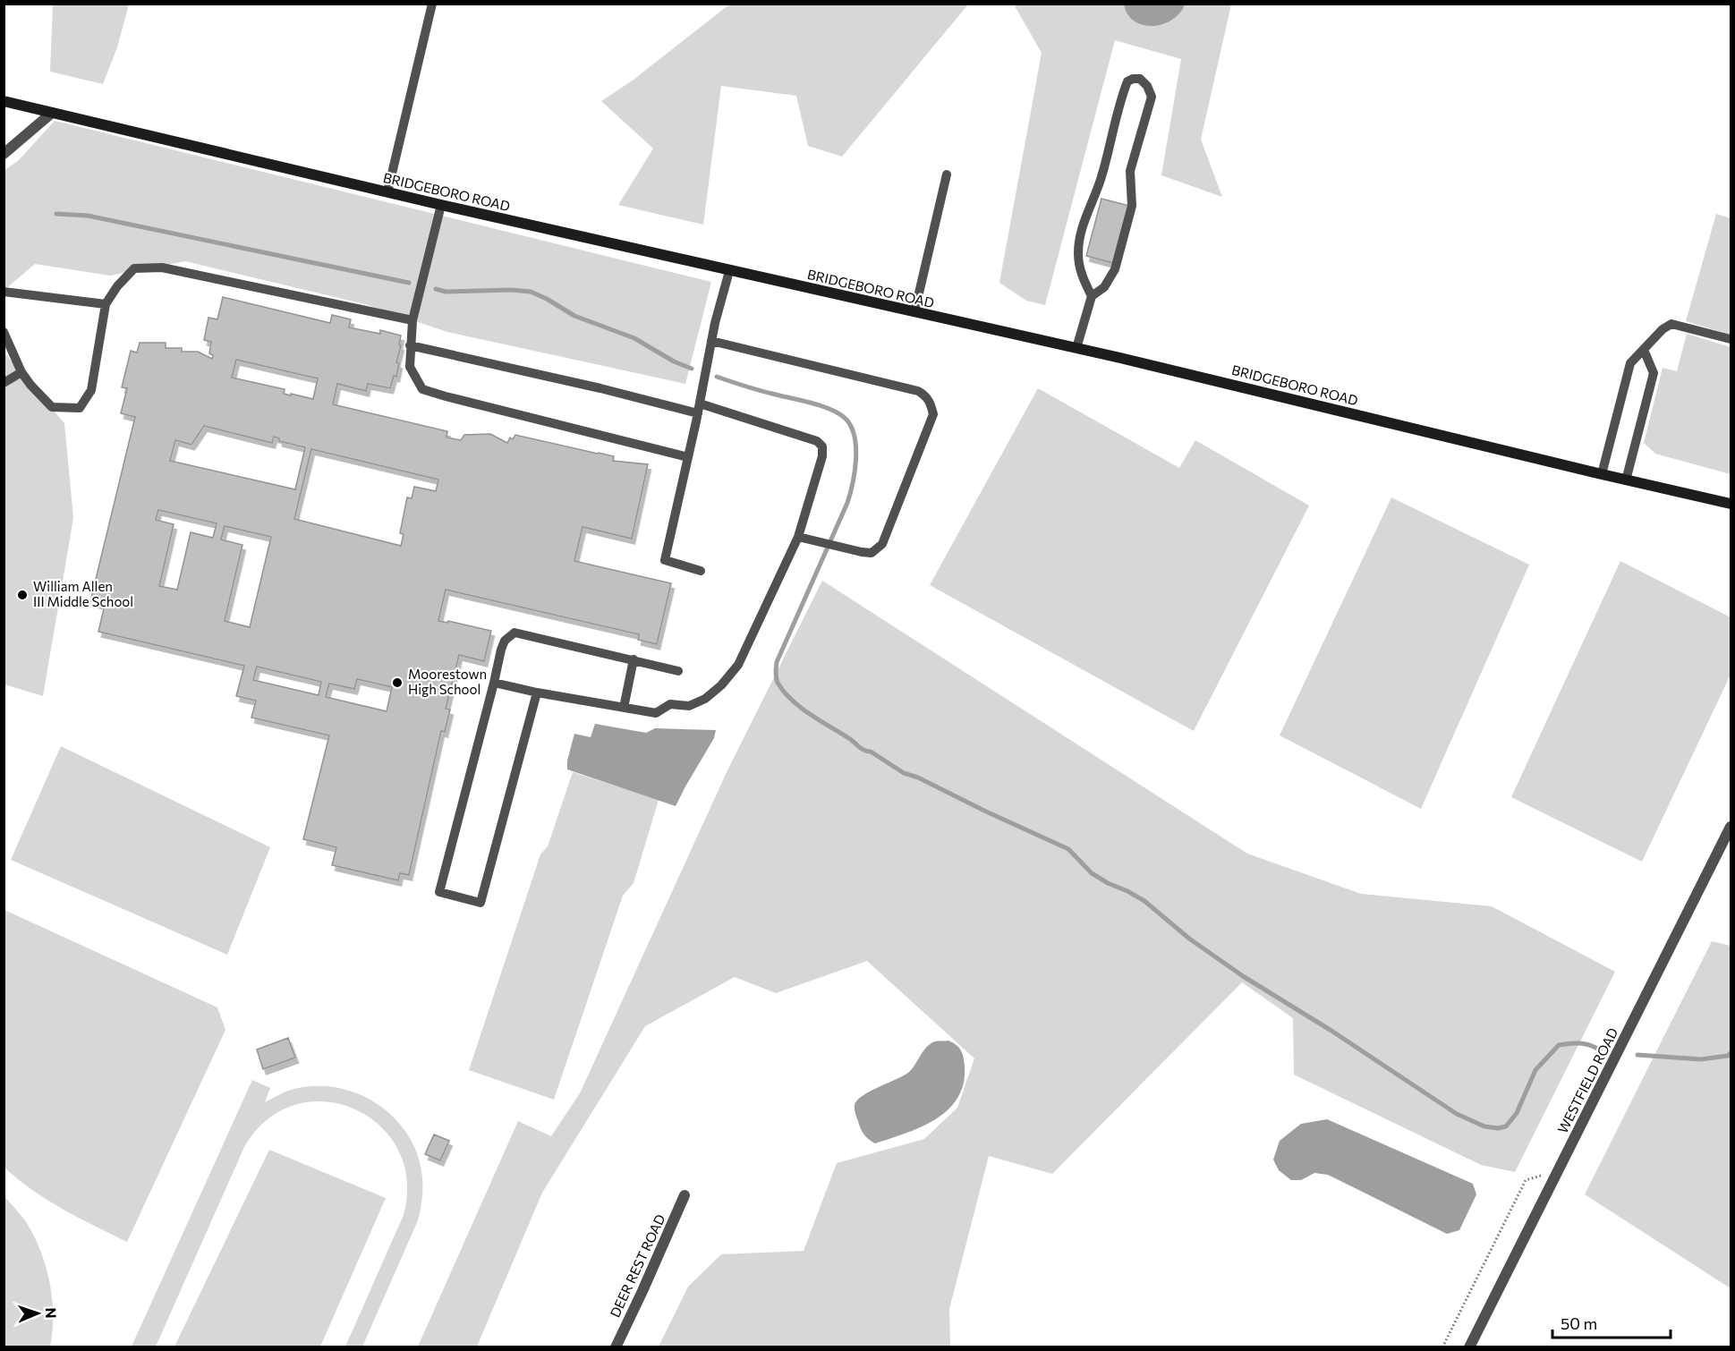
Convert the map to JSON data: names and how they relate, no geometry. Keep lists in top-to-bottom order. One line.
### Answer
{"streets":{"main road":["BRIDGEBORO ROAD"],"street":["WESTFIELD ROAD","DEER REST ROAD"]},"places":["William Allen III Middle School","Moorestown High School"],"scale_bar":"50 m","north":"right"}
